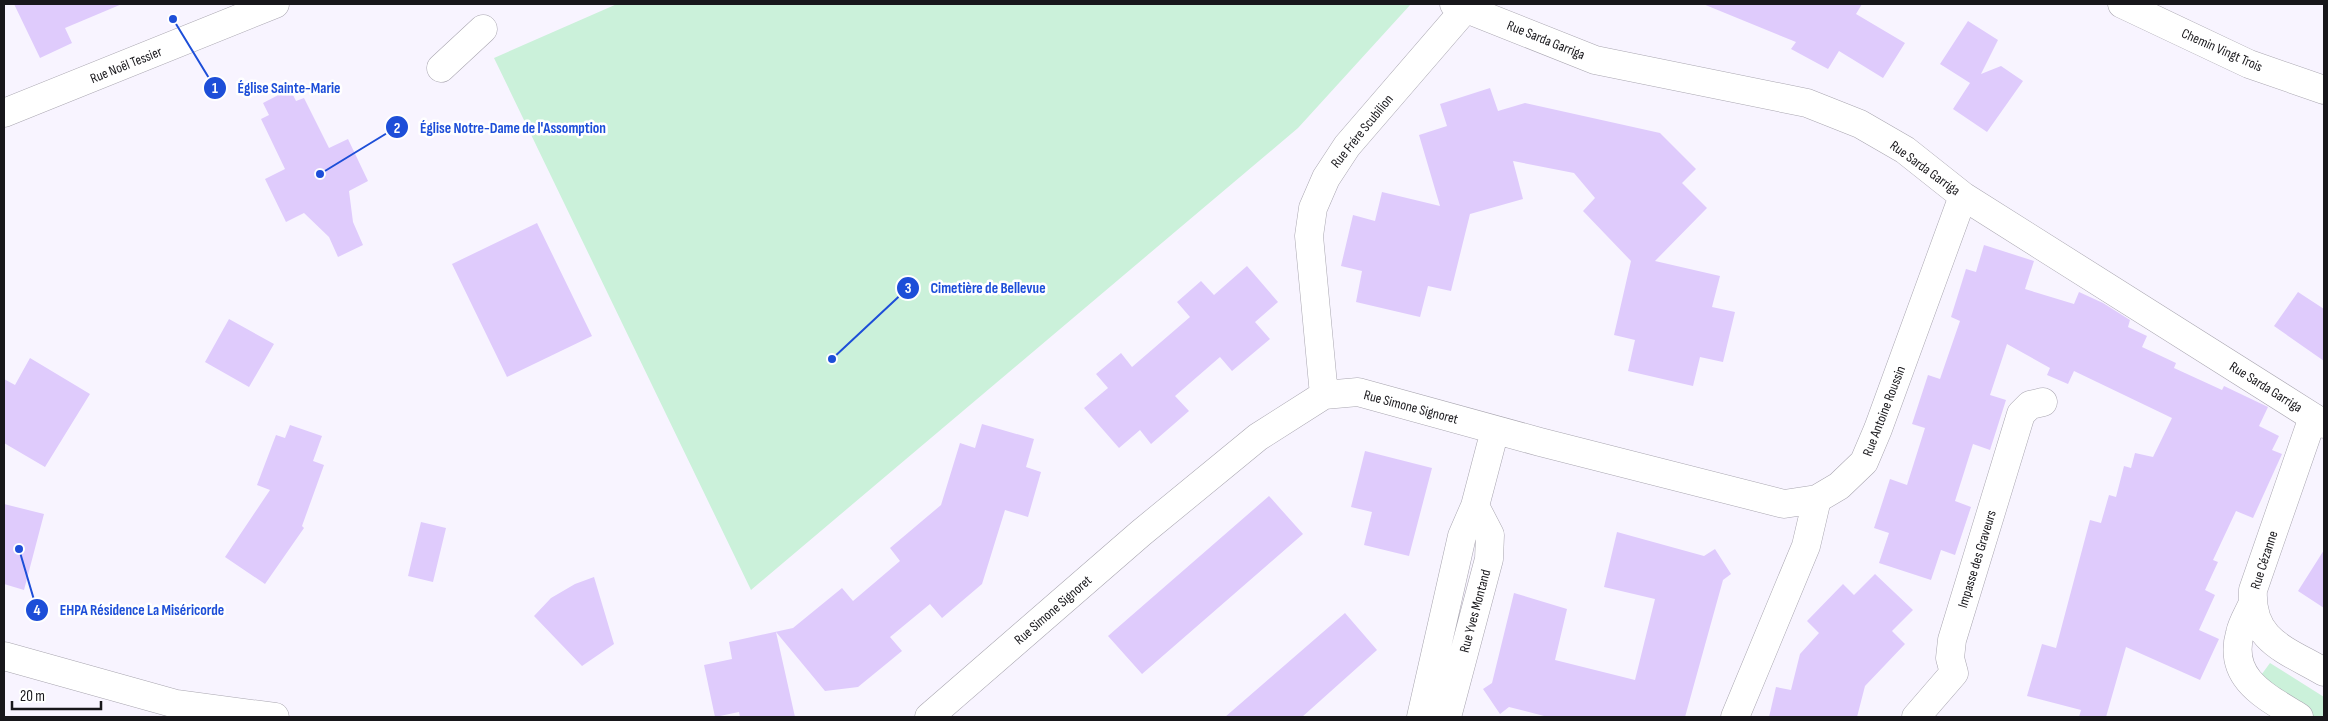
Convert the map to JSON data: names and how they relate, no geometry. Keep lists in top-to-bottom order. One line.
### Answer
{"streets":{"street":["Rue Sarda Garriga","Chemin Vingt Trois","Rue Noël Tessier","Rue Frére Scubilion","Rue Simone Signoret","Rue Antoine Roussin","Impasse des Graveurs","Rue Cézanne","Rue Yves Montand"]},"crossings":[["Rue Sarda Garriga","Rue Frére Scubilion"],["Rue Sarda Garriga","Rue Antoine Roussin"],["Rue Sarda Garriga","Rue Cézanne"],["Rue Frére Scubilion","Rue Simone Signoret"],["Rue Simone Signoret","Rue Antoine Roussin"],["Rue Simone Signoret","Rue Yves Montand"]],"places":["Église Sainte-Marie","Église Notre-Dame de l'Assomption","Cimetière de Bellevue","EHPA Résidence La Miséricorde"],"scale_bar":"20 m"}
